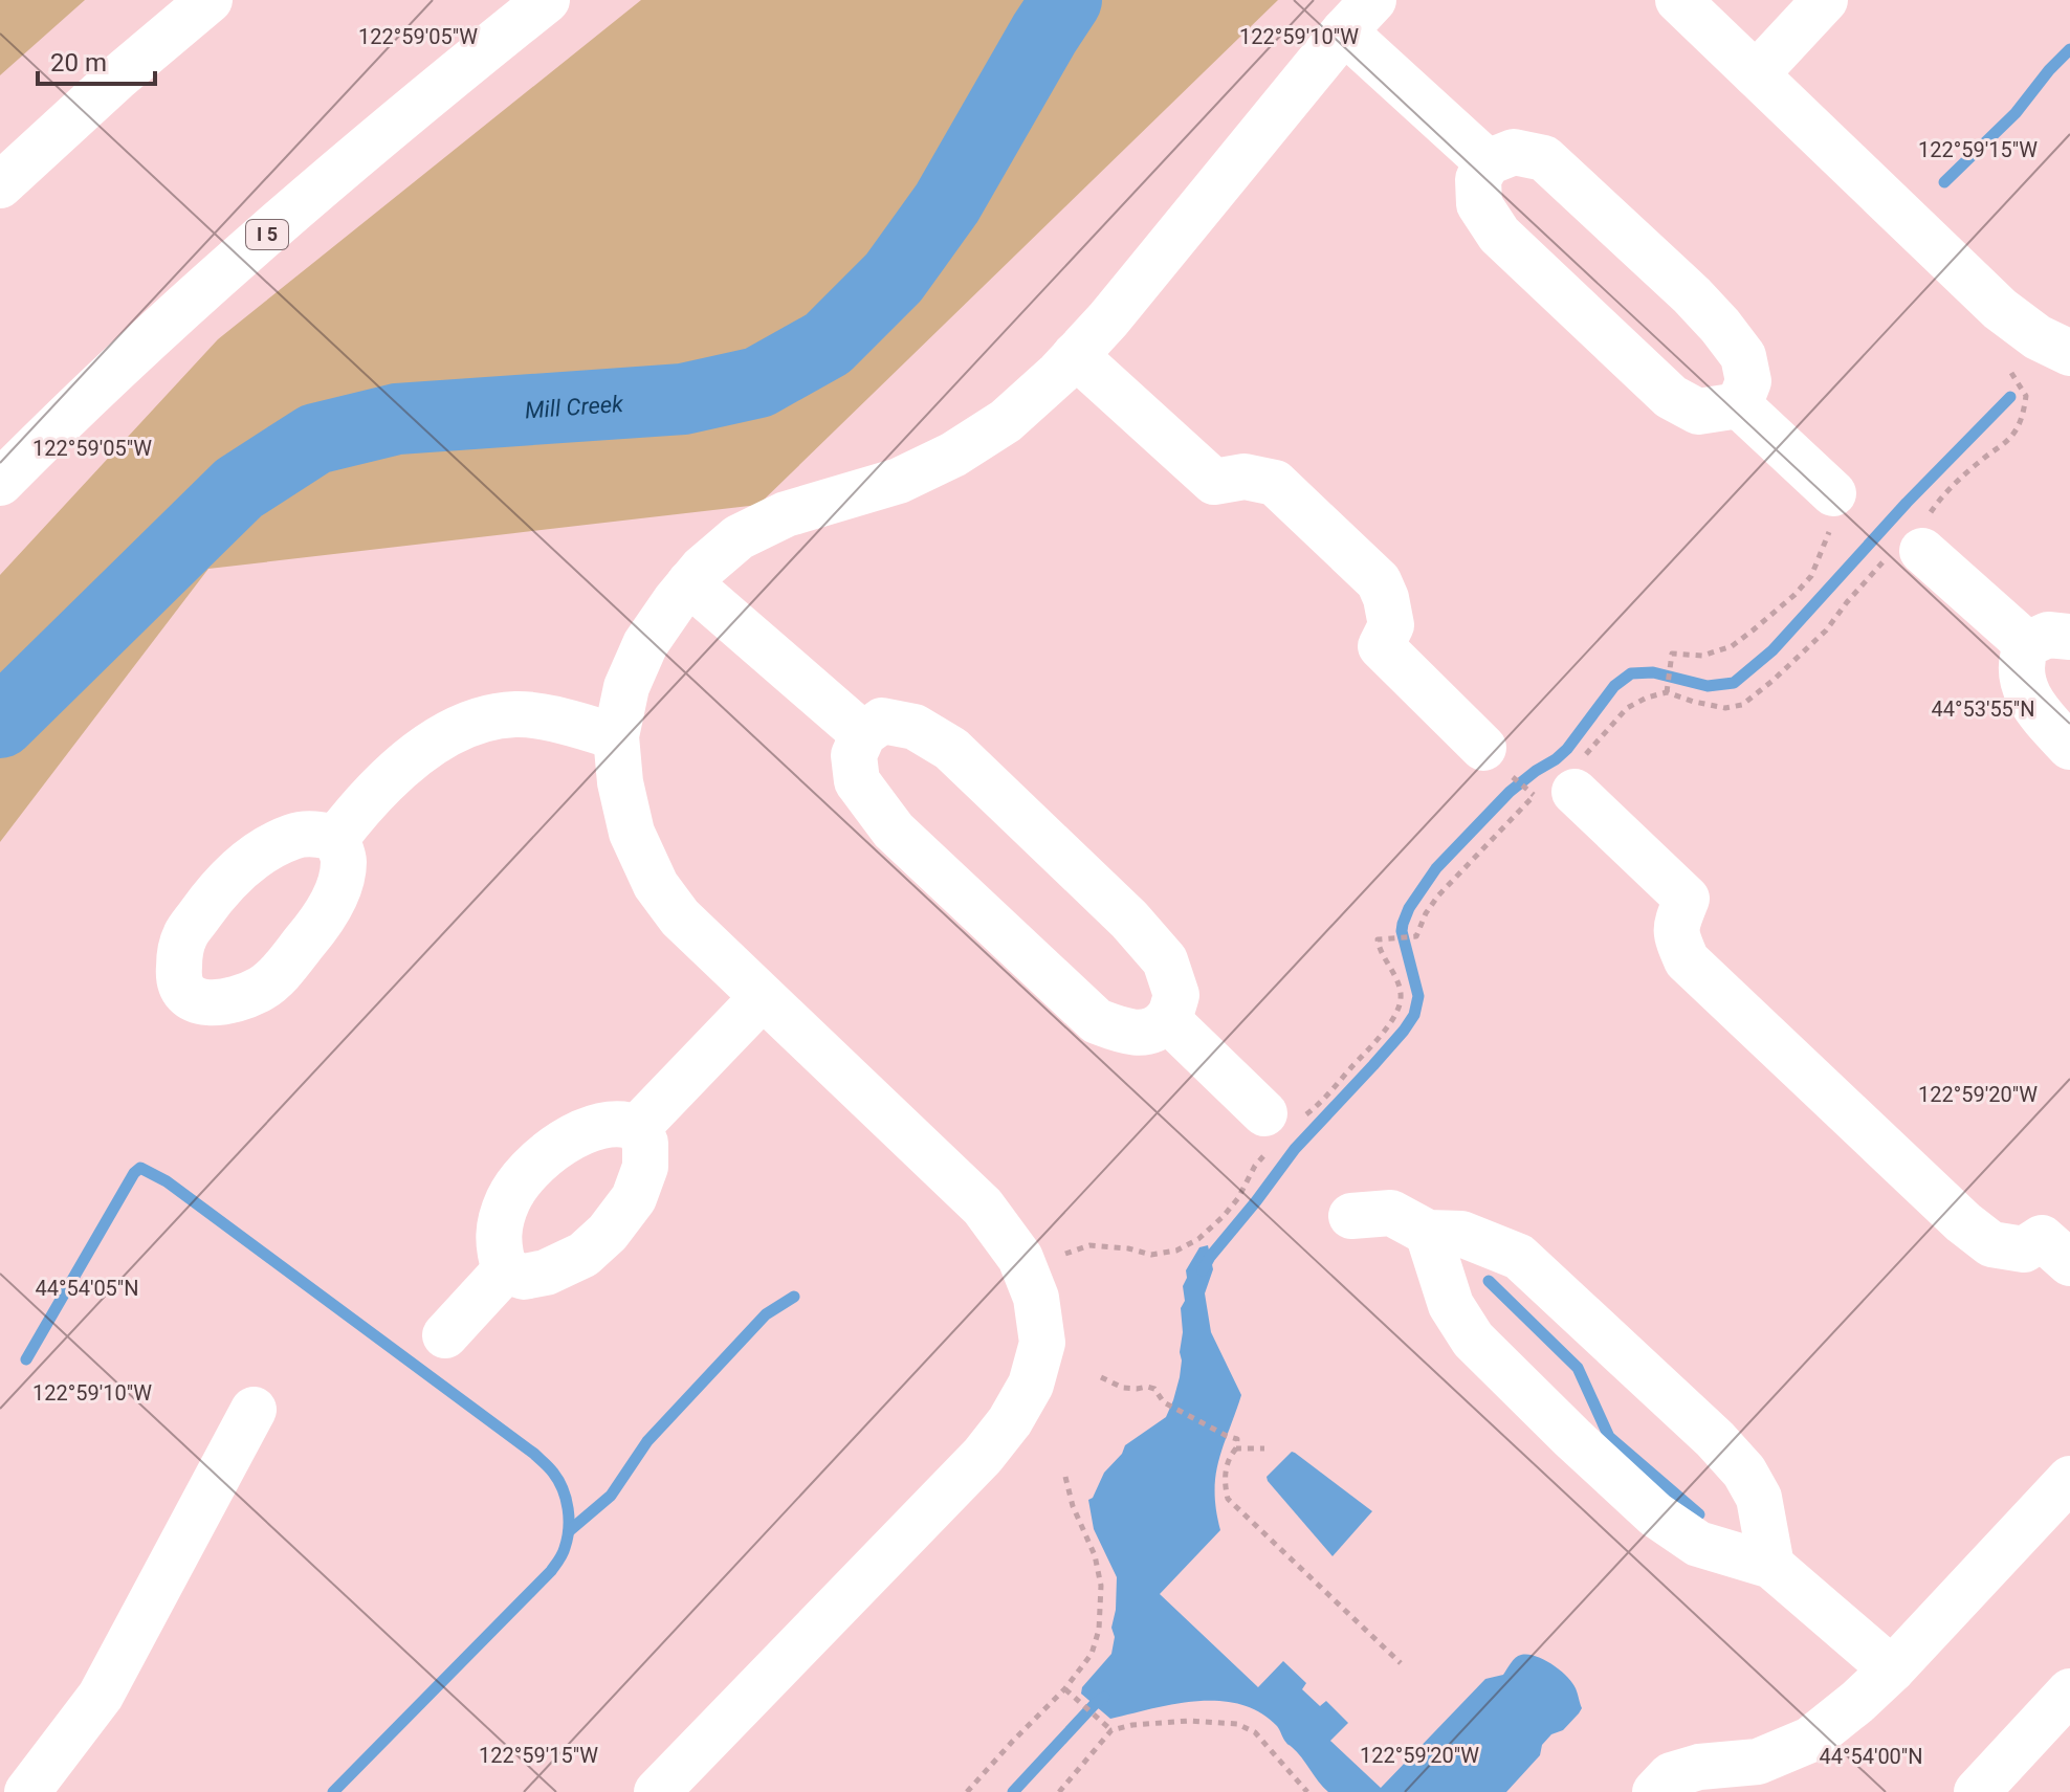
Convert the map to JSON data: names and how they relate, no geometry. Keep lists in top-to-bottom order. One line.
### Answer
{"streets":{"main road":["I 5"]},"water":["Mill Creek"],"scale_bar":"20 m","coordinates":["122°59'05\"W","122°59'10\"W","122°59'15\"W","44°53'55\"N","122°59'20\"W","44°54'05\"N","44°54'00\"N"]}
